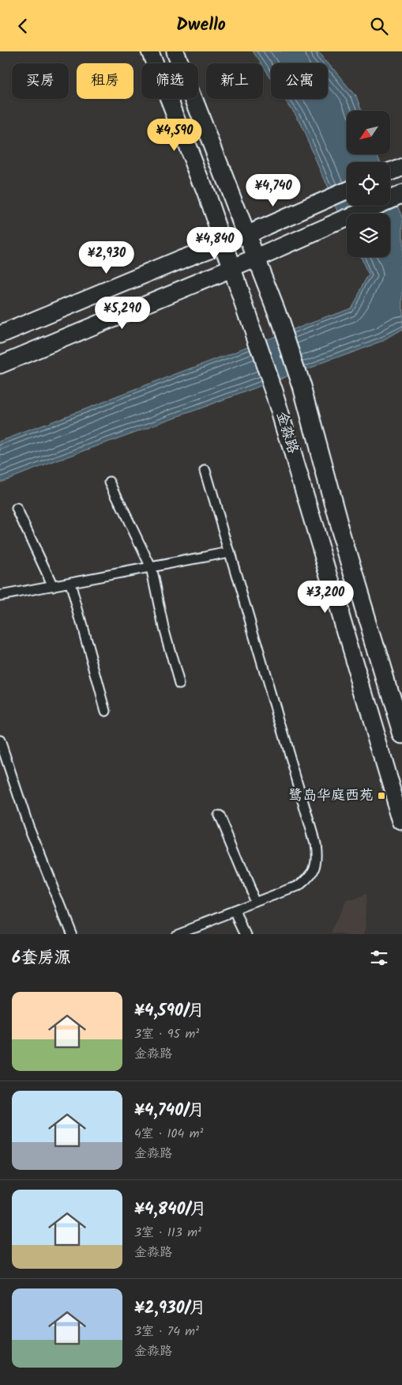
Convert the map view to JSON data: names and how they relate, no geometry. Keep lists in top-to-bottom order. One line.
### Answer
{"streets":{"street":["金淼路"]},"places":{"transit":["鹭岛华庭西苑"]},"north":"bottom left","page":{"header":"Dwello","chip":["买房","租房","筛选","新上","公寓"],"price":["¥4,590","¥4,740","¥4,840","¥2,930","¥5,290","¥3,200"],"heading":"6套房源","list":[{"name":"¥4,590/月","note":"3室 · 95 m² · 金淼路"},{"name":"¥4,740/月","note":"4室 · 104 m² · 金淼路"},{"name":"¥4,840/月","note":"3室 · 113 m² · 金淼路"},{"name":"¥2,930/月","note":"3室 · 74 m² · 金淼路"}]}}
